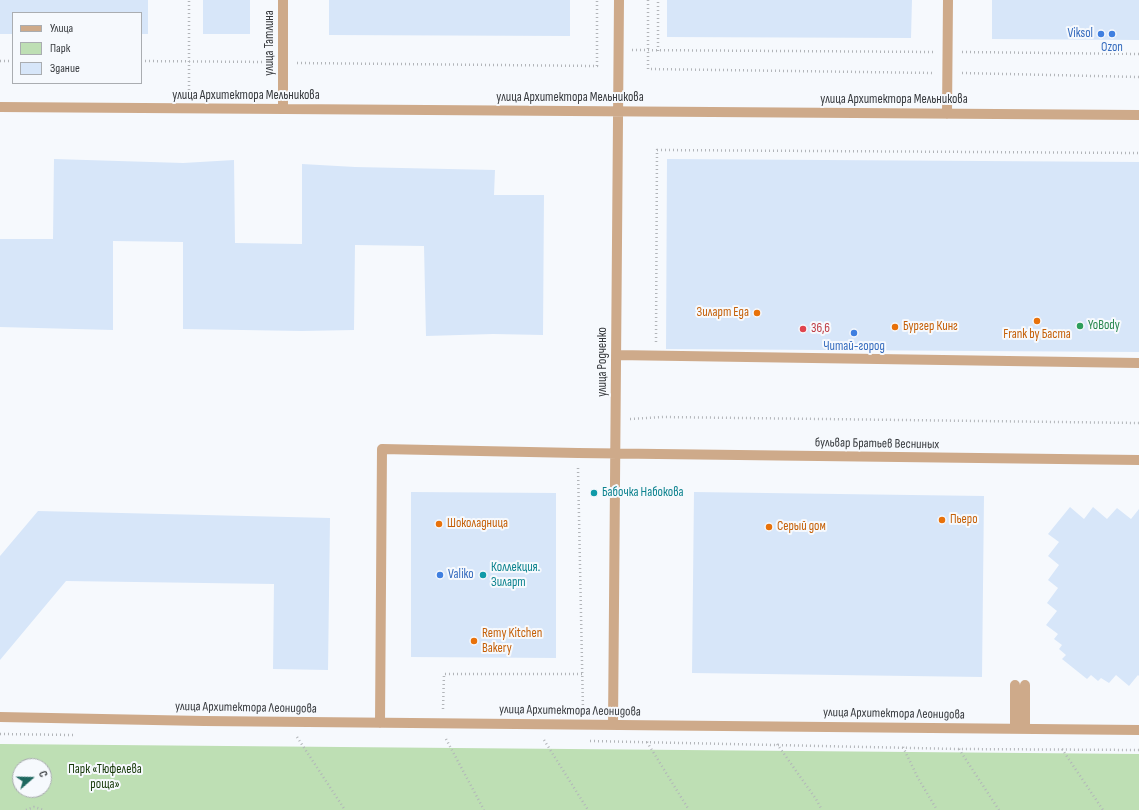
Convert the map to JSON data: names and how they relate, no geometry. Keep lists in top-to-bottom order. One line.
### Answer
{"streets":{"street":["улица Татлина","улица Архитектора Мельникова","улица Родченко","бульвар Братьев Весниных","улица Архитектора Леонидова"]},"crossings":[["улица Татлина","улица Архитектора Мельникова"],["улица Архитектора Мельникова","улица Родченко"],["улица Родченко","бульвар Братьев Весниных"],["улица Родченко","улица Архитектора Леонидова"],["бульвар Братьев Весниных","улица Архитектора Леонидова"]],"parks":["Парк «Тюфелева роща»"],"places":["Viksol","Ozon","Зиларт Еда","Frank by Баста","YoBody","Бургер Кинг","36,6","Читай-город","Бабочка Набокова","Пьеро","Шоколадница","Серый дом","Valiko","Коллекция. Зиларт","Remy Kitchen Bakery"],"legend":["Улица","Парк","Здание"],"north":"right"}
